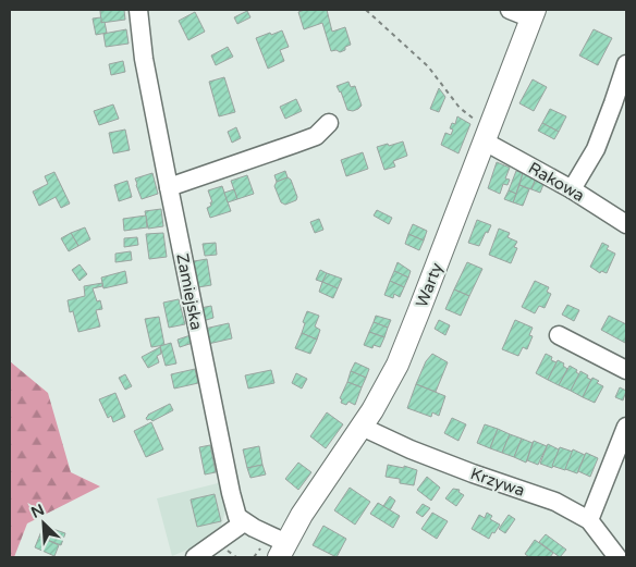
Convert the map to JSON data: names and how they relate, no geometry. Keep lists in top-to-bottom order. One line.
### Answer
{"streets":{"main road":["Warty"],"street":["Rakowa","Zamiejska","Krzywa"]},"crossings":[["Rakowa","Warty"],["Warty","Krzywa"]],"north":"top left"}
